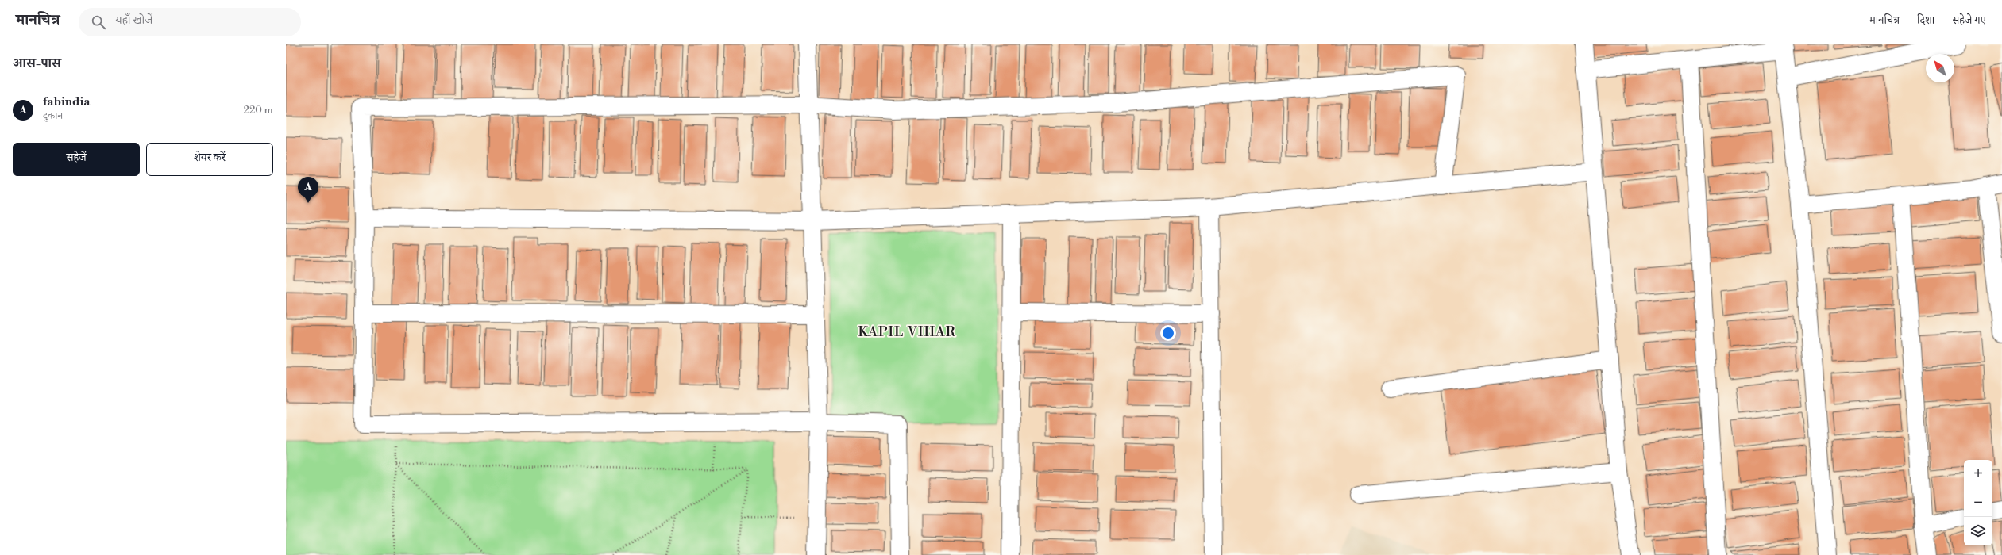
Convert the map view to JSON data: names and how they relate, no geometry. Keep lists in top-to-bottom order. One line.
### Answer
{"districts":["KAPIL VIHAR"],"north":"top left","page":{"header":"मानचित्र","search":"यहाँ खोजें","nav":["मानचित्र","दिशा","सहेजे गए"],"heading":"आस-पास","list":[{"mark":"A","name":"fabindia","note":"दुकान","value":"220 m"}],"buttons":["सहेजें","शेयर करें"],"pins":"A","map_buttons":["+","−"]}}
